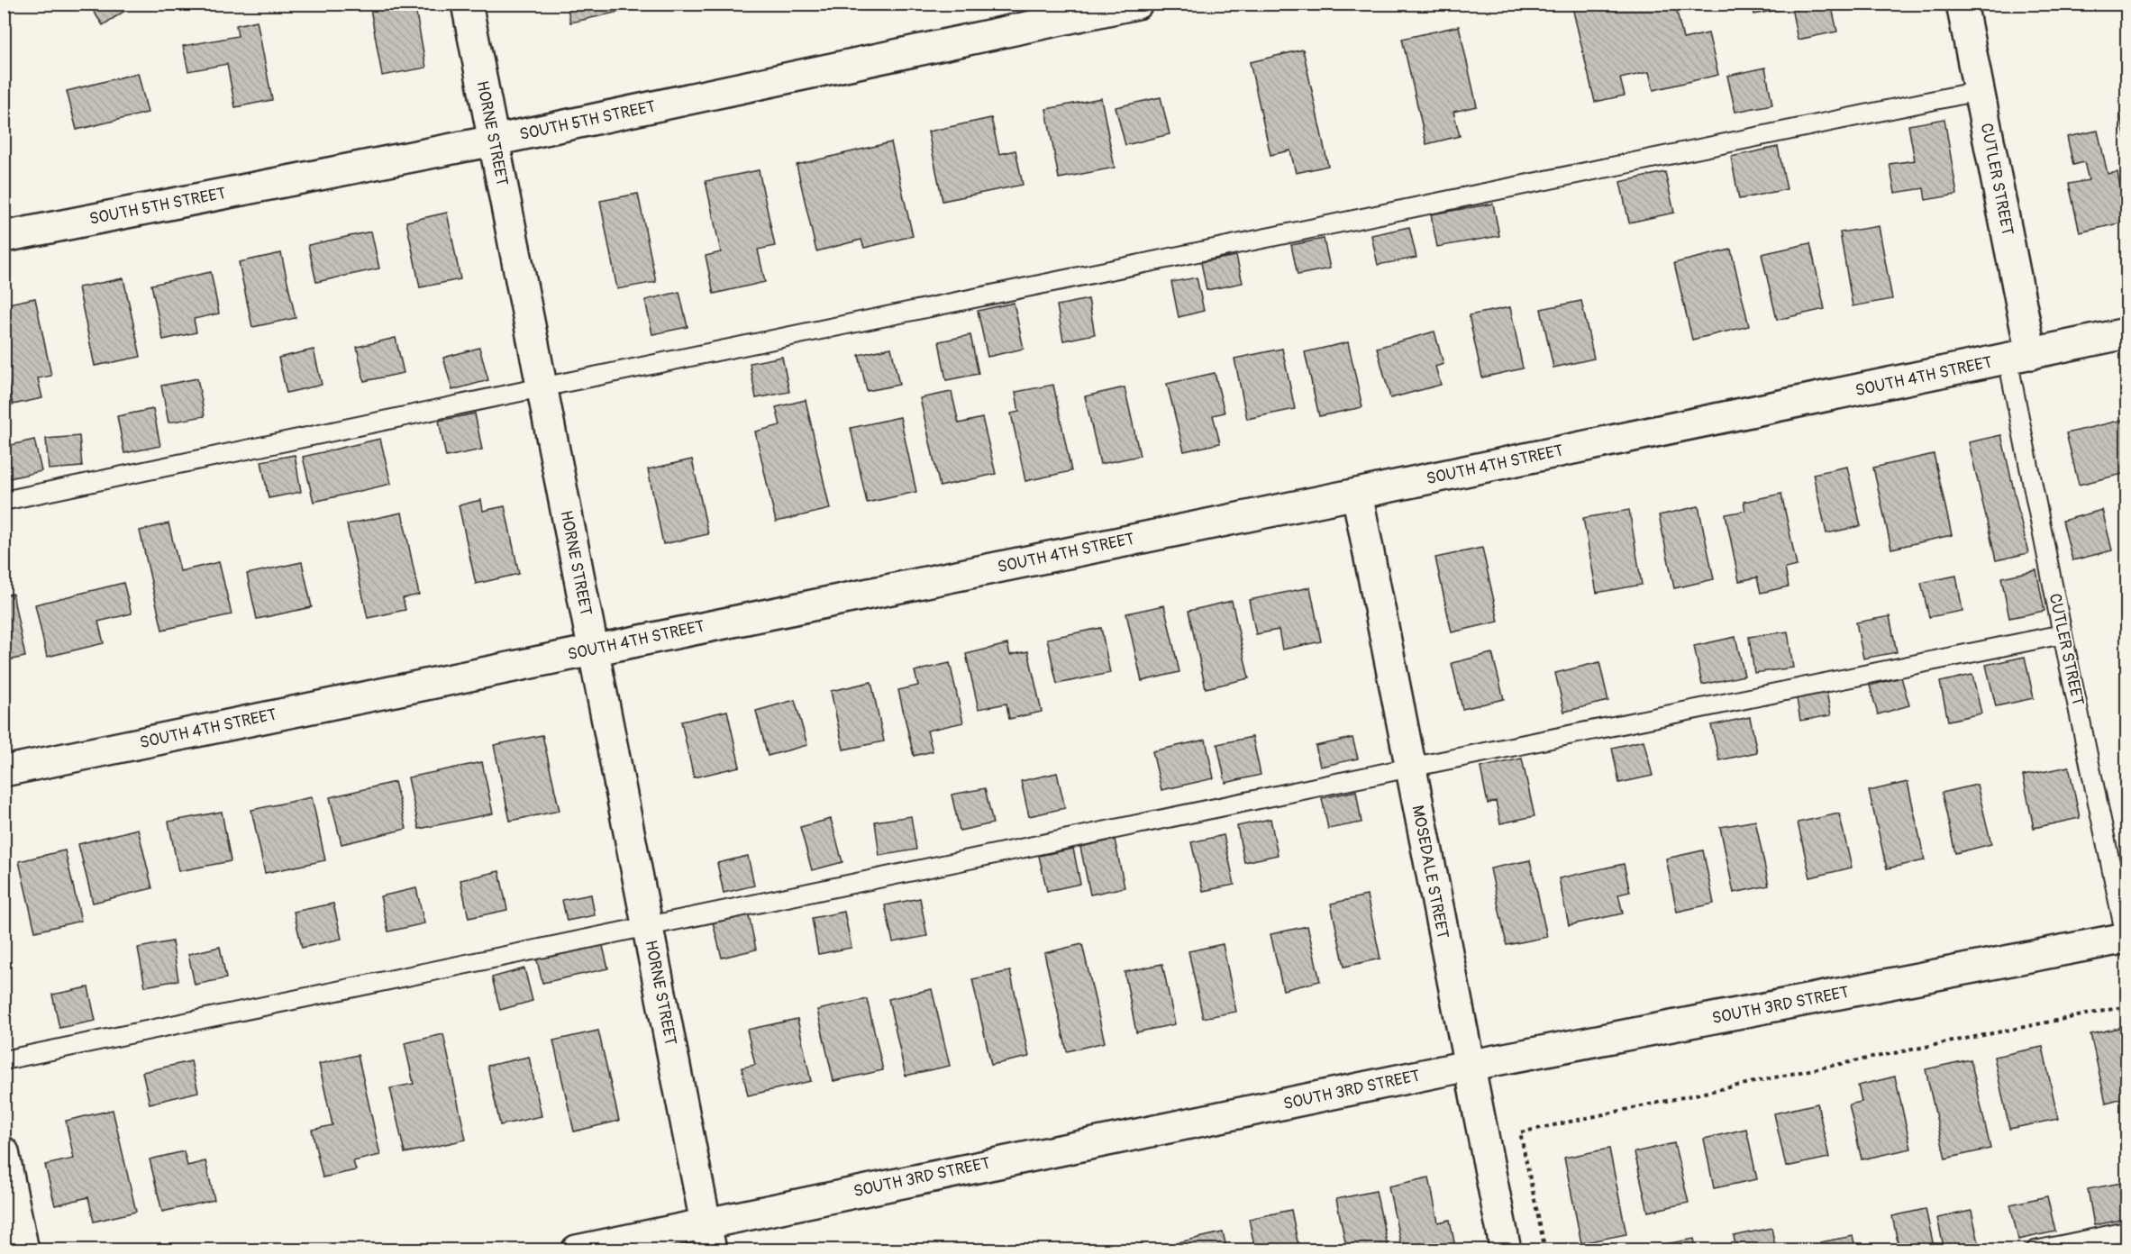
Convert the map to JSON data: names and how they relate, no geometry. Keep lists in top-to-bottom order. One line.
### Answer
{"streets":{"street":["SOUTH 5TH STREET","HORNE STREET","CUTLER STREET","SOUTH 4TH STREET","MOSEDALE STREET","SOUTH 3RD STREET"]},"crossings":[["SOUTH 5TH STREET","HORNE STREET"],["HORNE STREET","SOUTH 4TH STREET"],["HORNE STREET","SOUTH 3RD STREET"],["CUTLER STREET","SOUTH 4TH STREET"],["CUTLER STREET","SOUTH 3RD STREET"],["SOUTH 4TH STREET","MOSEDALE STREET"],["MOSEDALE STREET","SOUTH 3RD STREET"]]}
